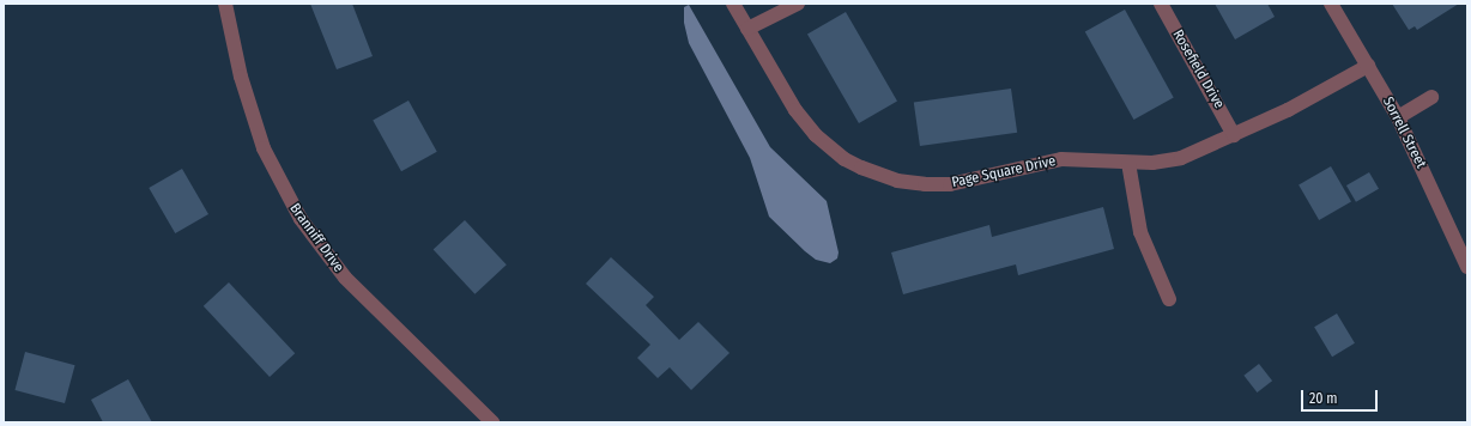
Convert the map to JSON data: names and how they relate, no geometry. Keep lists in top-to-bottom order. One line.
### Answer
{"streets":{"street":["Rosefield Drive","Sorrell Street","Page Square Drive","Branniff Drive"]},"crossings":[["Rosefield Drive","Page Square Drive"],["Sorrell Street","Page Square Drive"]],"scale_bar":"20 m"}
